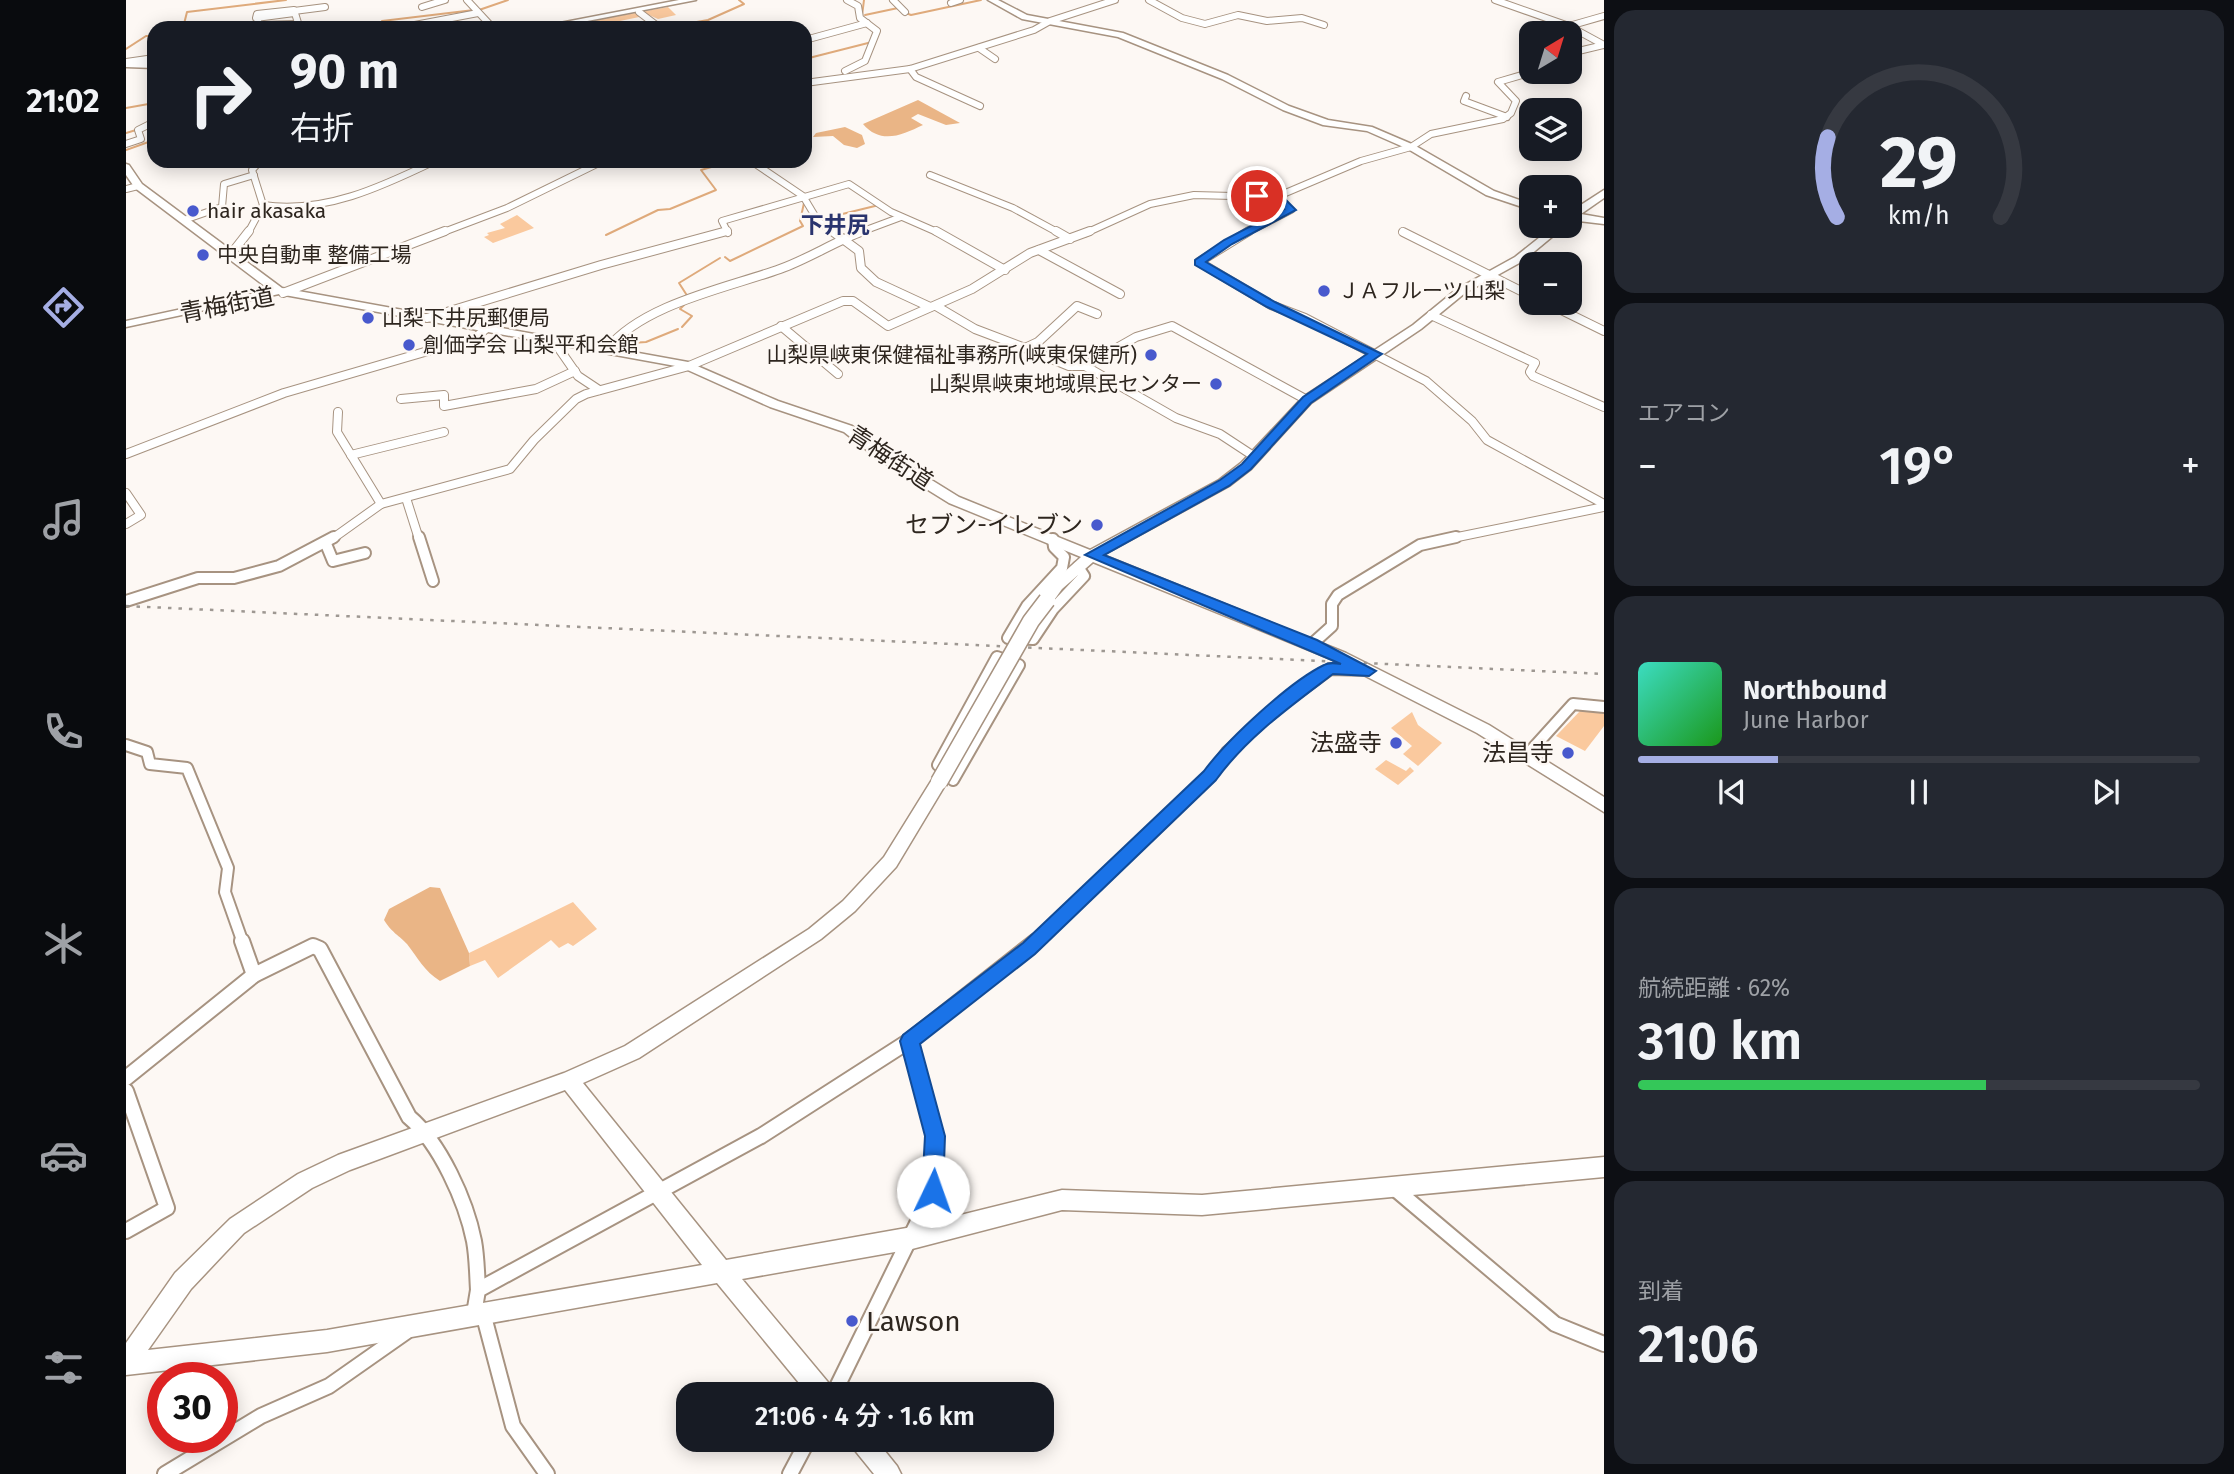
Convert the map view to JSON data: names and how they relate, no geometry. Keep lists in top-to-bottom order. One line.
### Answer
{"streets":{"street":["青梅街道"]},"districts":["下井尻"],"places":["hair akasaka","中央自動車 整備工場","ＪＡフルーツ山梨","山梨下井尻郵便局","創価学会 山梨平和会館","山梨県峡東保健福祉事務所(峡東保健所)","山梨県峡東地域県民センター","セブン-イレブン","法盛寺","法昌寺","Lawson"],"north":"top right","page":{"tabs":"21:02","map_buttons":["+","−"],"turn":["90 m","右折"],"tile":["エアコン",["航続距離 · 62%","310 km"],["到着","21:06"]],"heat":["−","19°","+"],"song":["Northbound","June Harbor"],"limit":"30","trip":"21:06 · 4 分 · 1.6 km","gauge":["29","km/h"]}}
